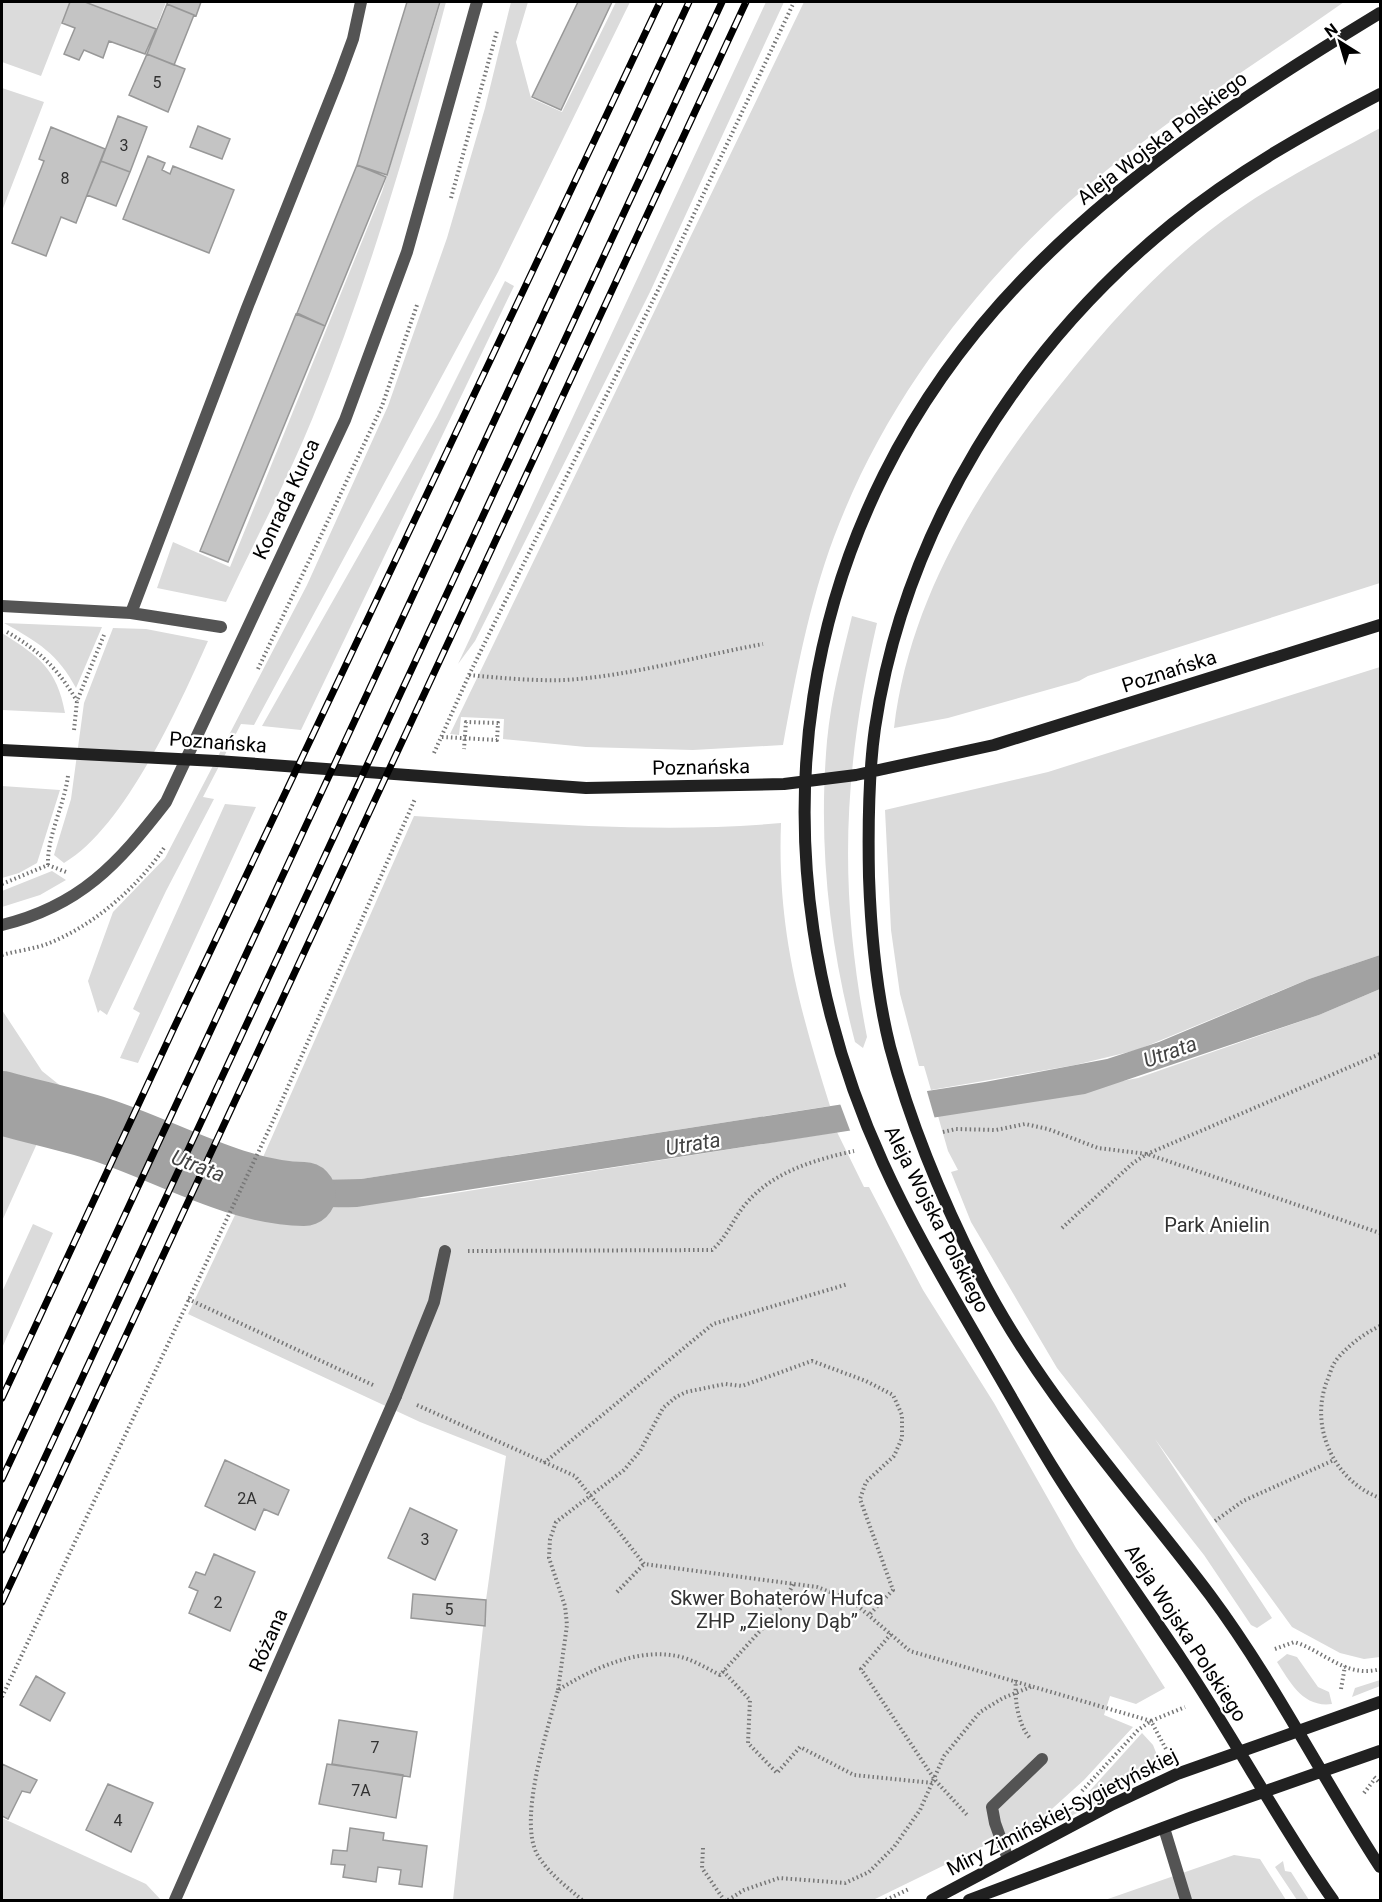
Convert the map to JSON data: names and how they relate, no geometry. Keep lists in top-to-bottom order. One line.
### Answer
{"streets":{"main road":["Aleja Wojska Polskiego","Poznańska","Miry Zimińskiej-Sygietyńskiej"],"street":["Konrada Kurca","Różana"]},"crossings":[["Aleja Wojska Polskiego","Miry Zimińskiej-Sygietyńskiej"]],"water":["Utrata"],"parks":["Park Anielin","Skwer Bohaterów Hufca ZHP „Zielony Dąb”"],"house_numbers":["5","3","8","2A","3","2","5","7","7A","4"],"north":"top left"}
